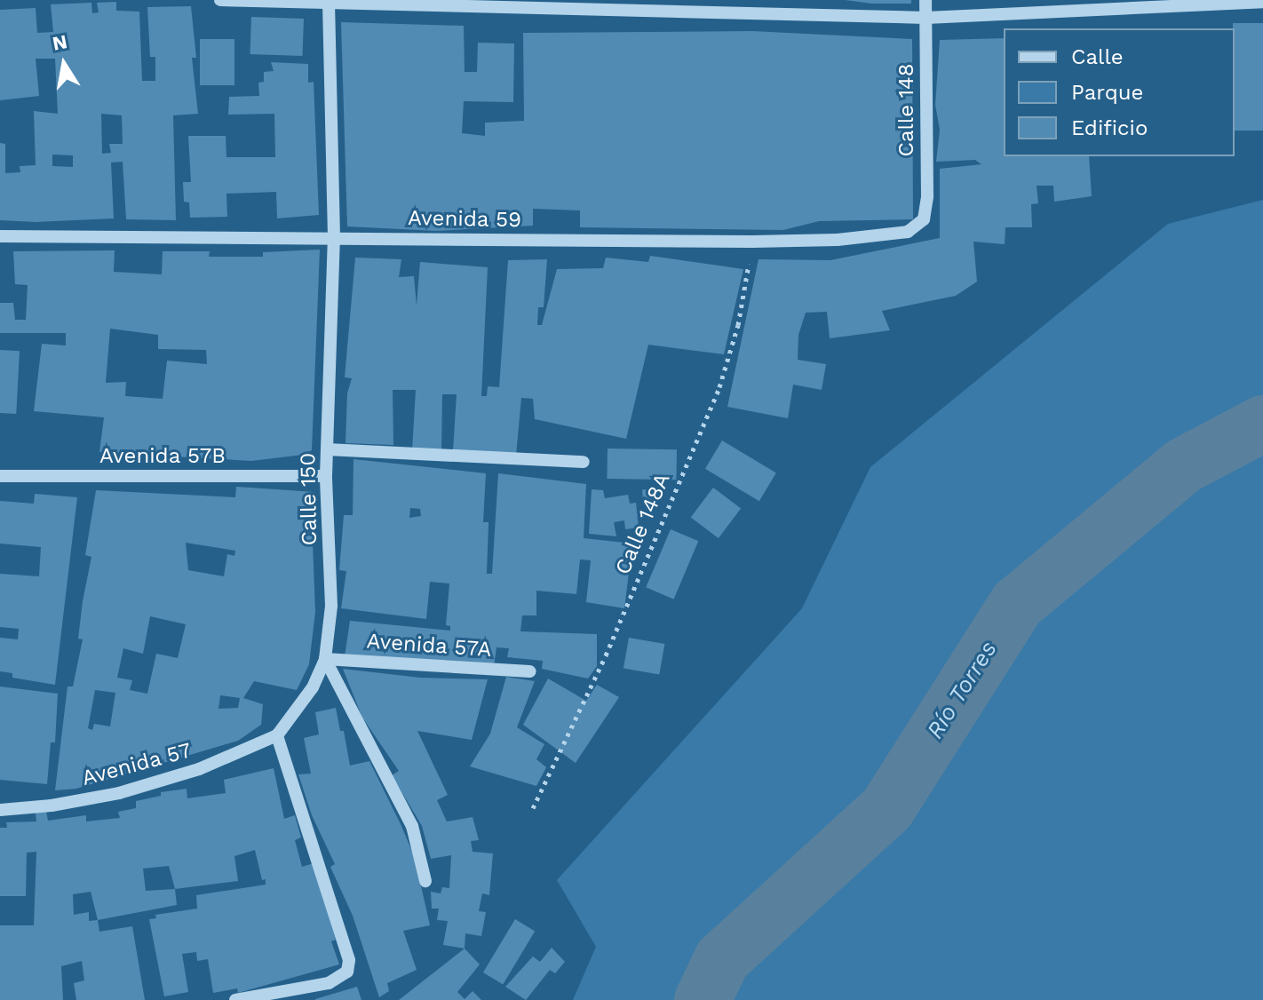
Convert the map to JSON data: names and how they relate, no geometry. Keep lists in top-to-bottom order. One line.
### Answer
{"streets":{"lane":["Calle 148","Avenida 59","Avenida 57B","Calle 150","Avenida 57A","Avenida 57"],"path":["Calle 148A"]},"crossings":[["Calle 148","Avenida 59"],["Avenida 59","Calle 150"],["Avenida 59","Calle 148A"],["Avenida 57B","Calle 150"],["Calle 150","Avenida 57A"],["Calle 150","Avenida 57"]],"water":["Río Torres"],"legend":["Calle","Parque","Edificio"],"north":"top"}
